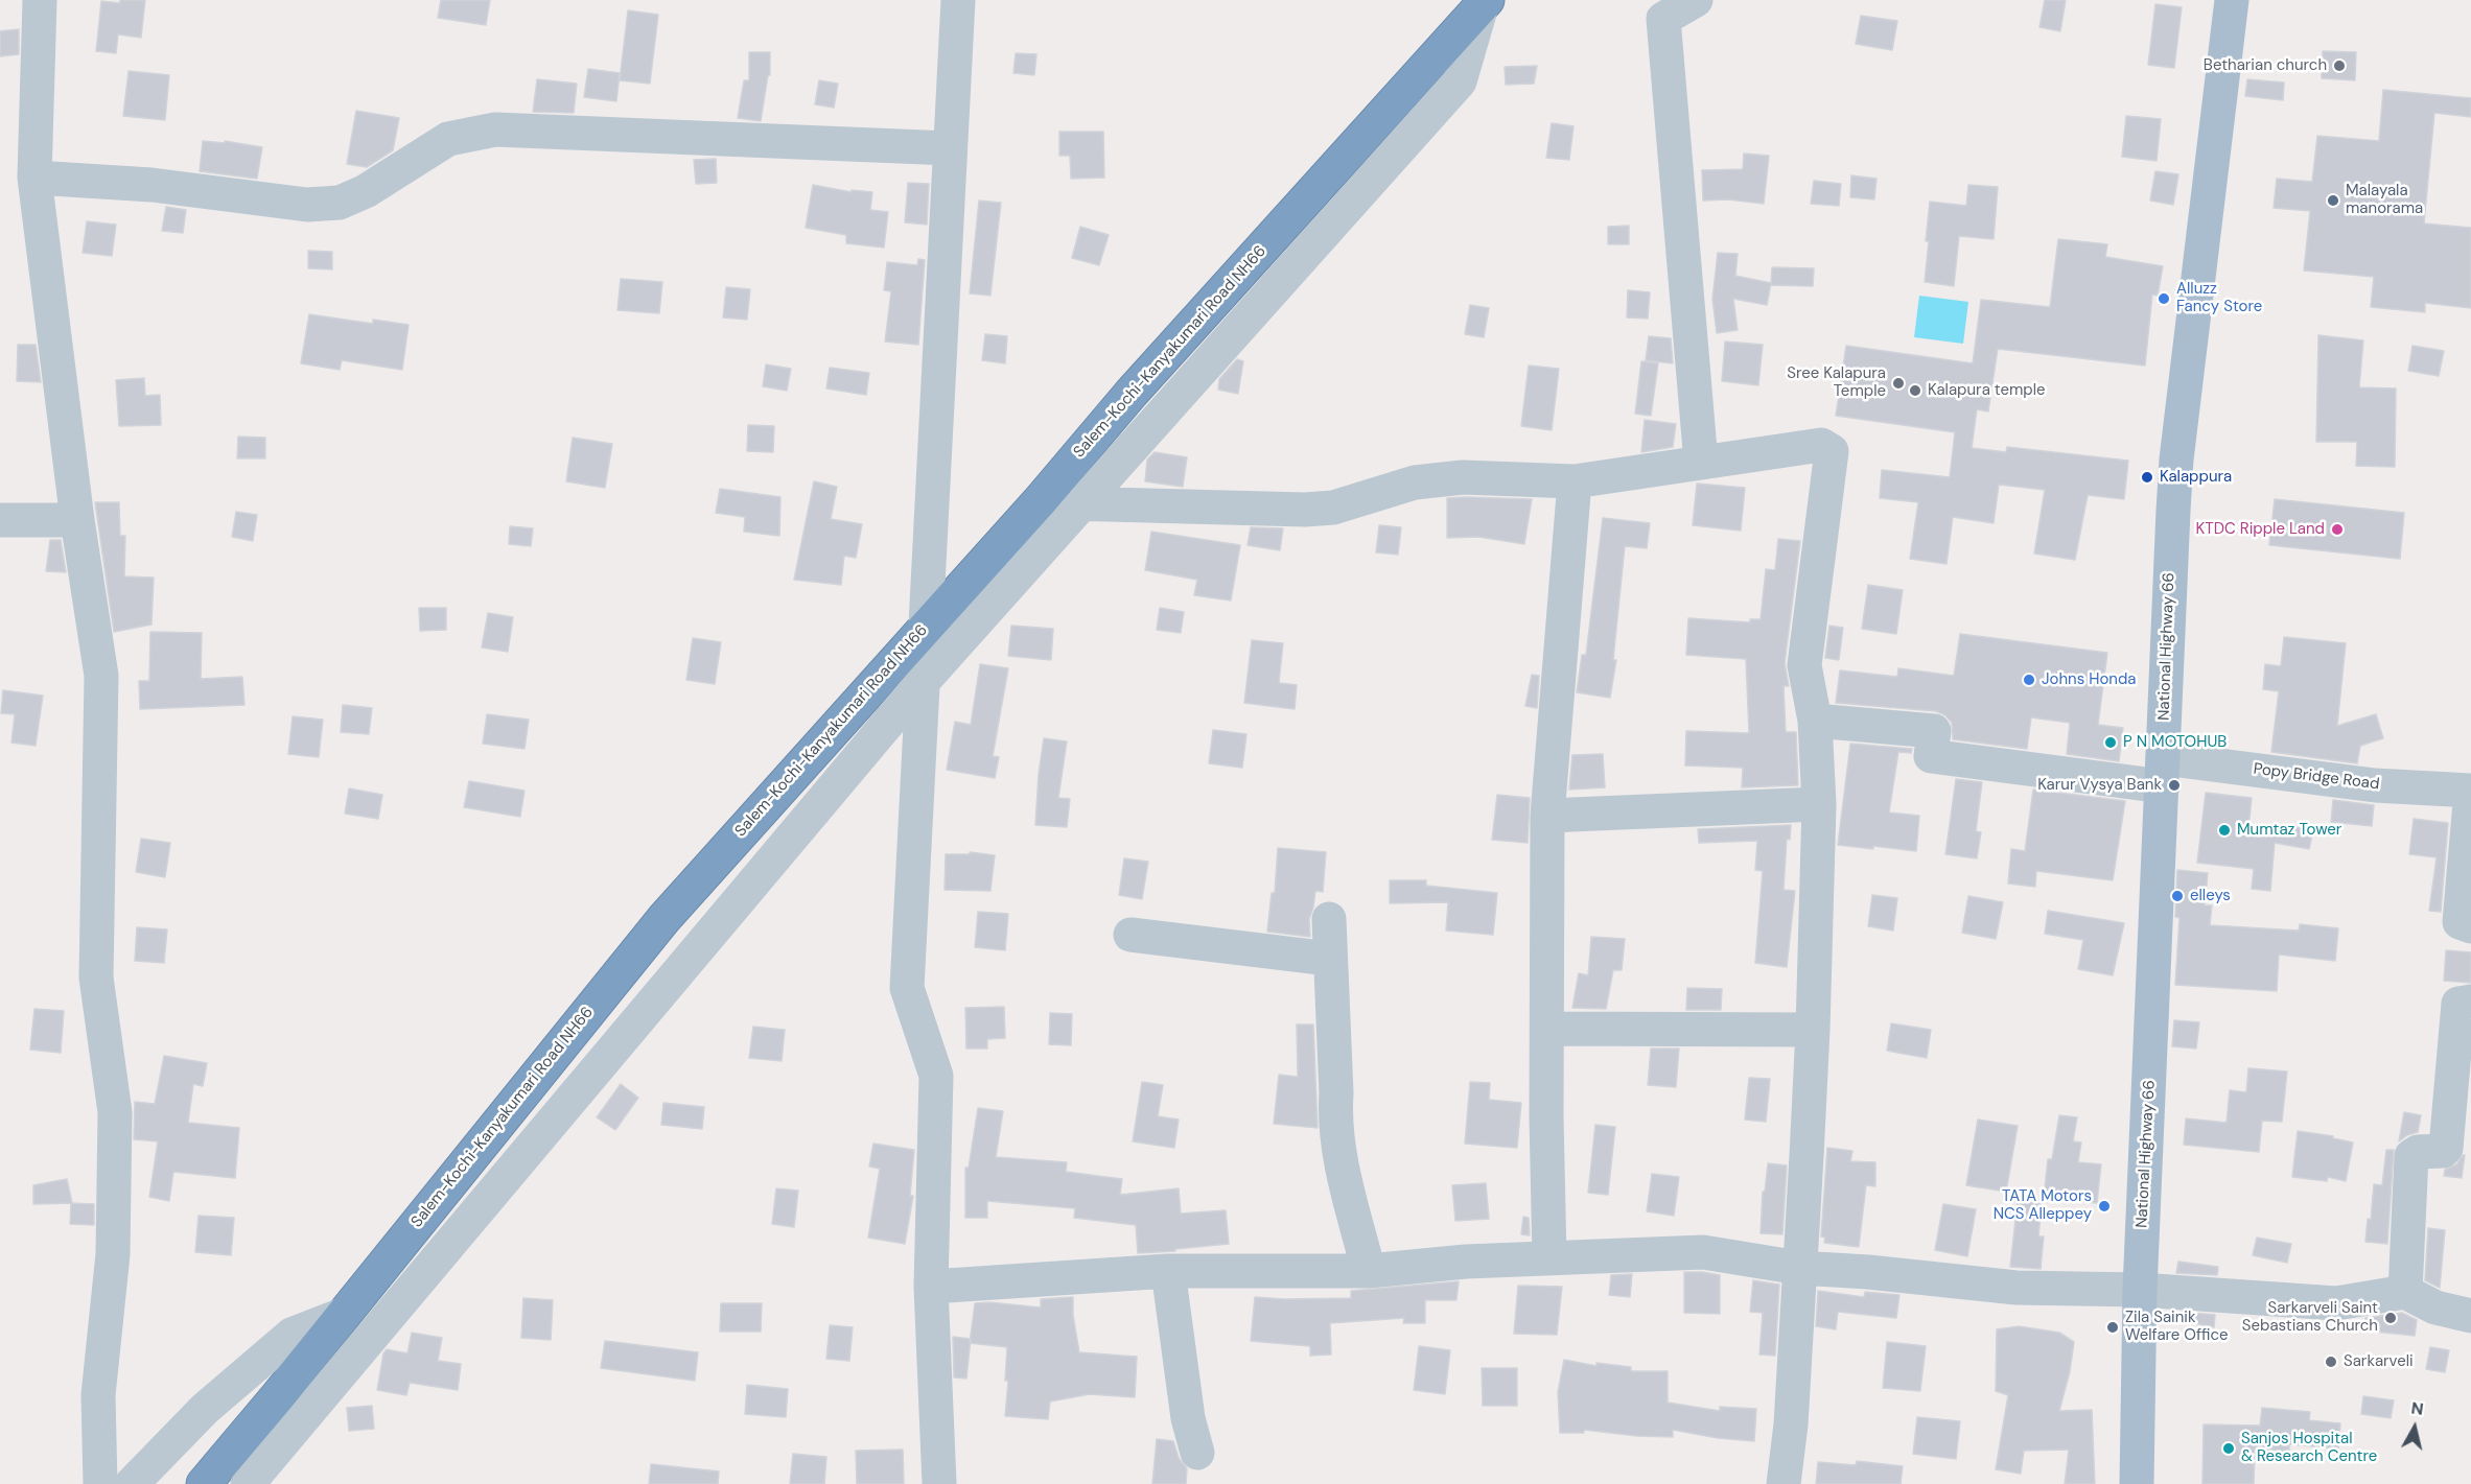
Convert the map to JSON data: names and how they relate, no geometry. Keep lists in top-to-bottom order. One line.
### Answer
{"streets":{"highway":["Salem-Kochi-Kanyakumari Road NH66"],"main road":["National Highway 66"],"street":["Popy Bridge Road"]},"crossings":[["National Highway 66","Popy Bridge Road"]],"places":["Betharian church","Malayala manorama","Alluzz Fancy Store","Sree Kalapura Temple","Kalapura temple","Kalappura","KTDC Ripple Land","Johns Honda","P N MOTOHUB","Karur Vysya Bank","Mumtaz Tower","elleys","TATA Motors NCS Alleppey","Sarkarveli Saint Sebastians Church","Zila Sainik Welfare Office","Sarkarveli","Sanjos Hospital & Research Centre"],"north":"top"}
